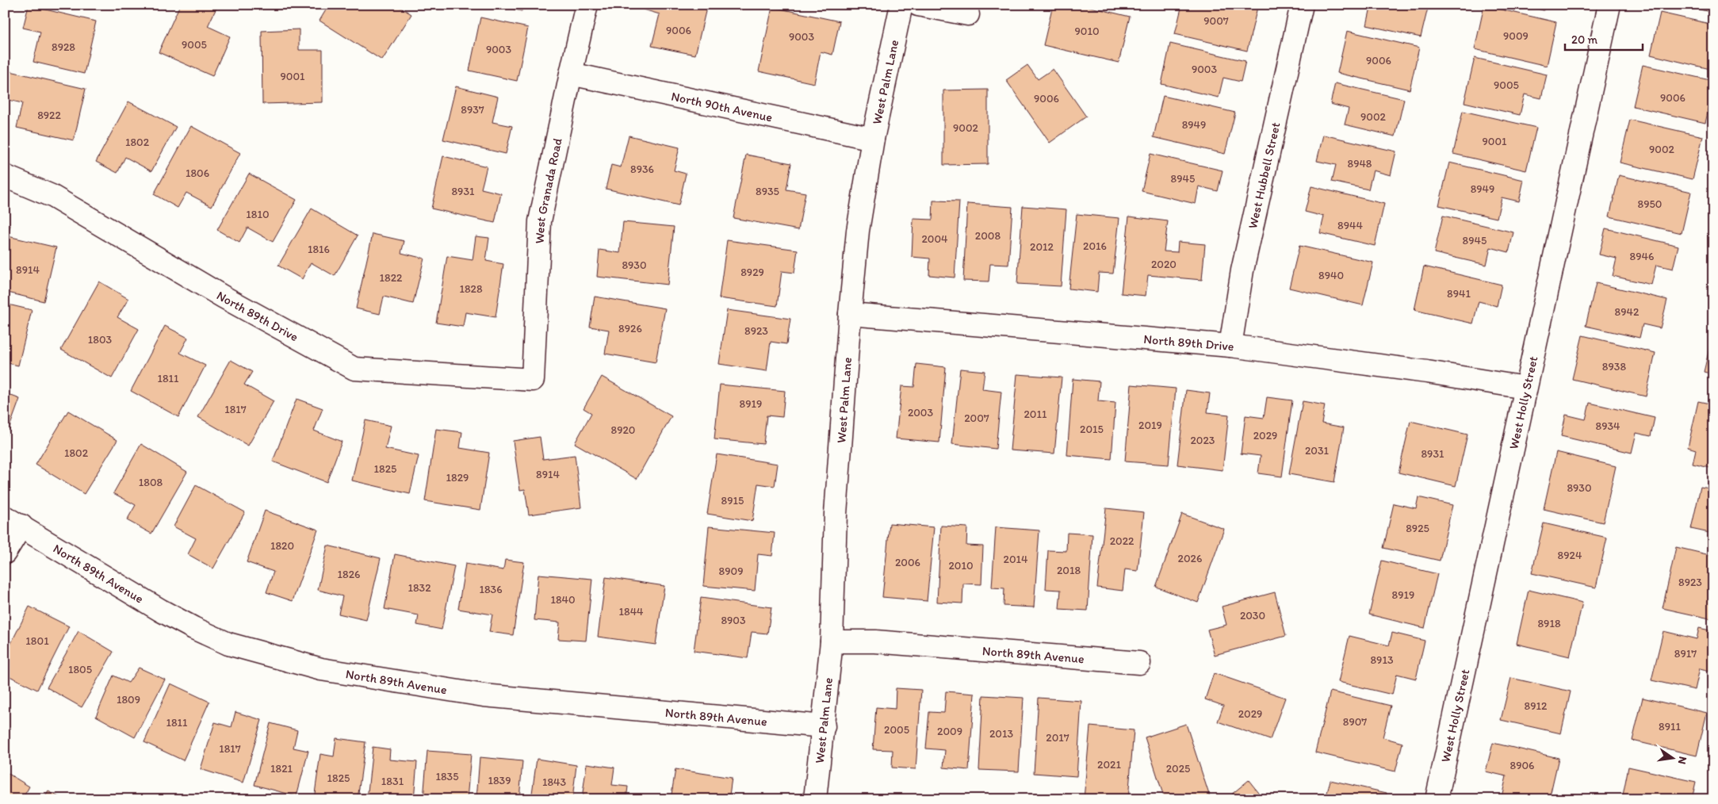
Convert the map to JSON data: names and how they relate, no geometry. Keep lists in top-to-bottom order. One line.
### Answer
{"streets":{"street":["West Palm Lane","North 90th Avenue","West Hubbell Street","West Granada Road","North 89th Drive","West Holly Street","North 89th Avenue"]},"crossings":[["West Palm Lane","North 90th Avenue"],["West Palm Lane","North 89th Drive"],["West Palm Lane","North 89th Avenue"],["North 90th Avenue","West Granada Road"],["West Hubbell Street","North 89th Drive"],["West Granada Road","North 89th Drive"],["North 89th Drive","West Holly Street"]],"house_numbers":["9007","9006","9010","9009","9003","9005","8928","9003","9006","9003","9001","9005","9006","9006","8937","8922","9002","8949","9002","9001","1802","9002","8948","8936","1806","8945","8949","8931","8935","8950","1810","8944","2008","2004","8945","2016","2012","1816","8946","2020","8930","8914","8929","8940","1822","1828","8941","8942","8926","8923","1803","8938","1811","8919","1817","2003","2011","2007","2019","8934","2015","8920","2029","2023","2031","1802","8931","1825","8914","1829","1808","8930","8915","8925","2022","1820","8924","2026","2014","2006","2010","2018","8909","1826","8923","1832","1836","8919","1840","1844","2030","8903","8918","1801","8917","8913","1805","1809","8912","2029","8907","1811","8911","2005","2009","2013","2017","1817","2021","8906","1821","2025","1835","1825","1839","1831","1843"],"scale_bar":"20 m","north":"right"}
